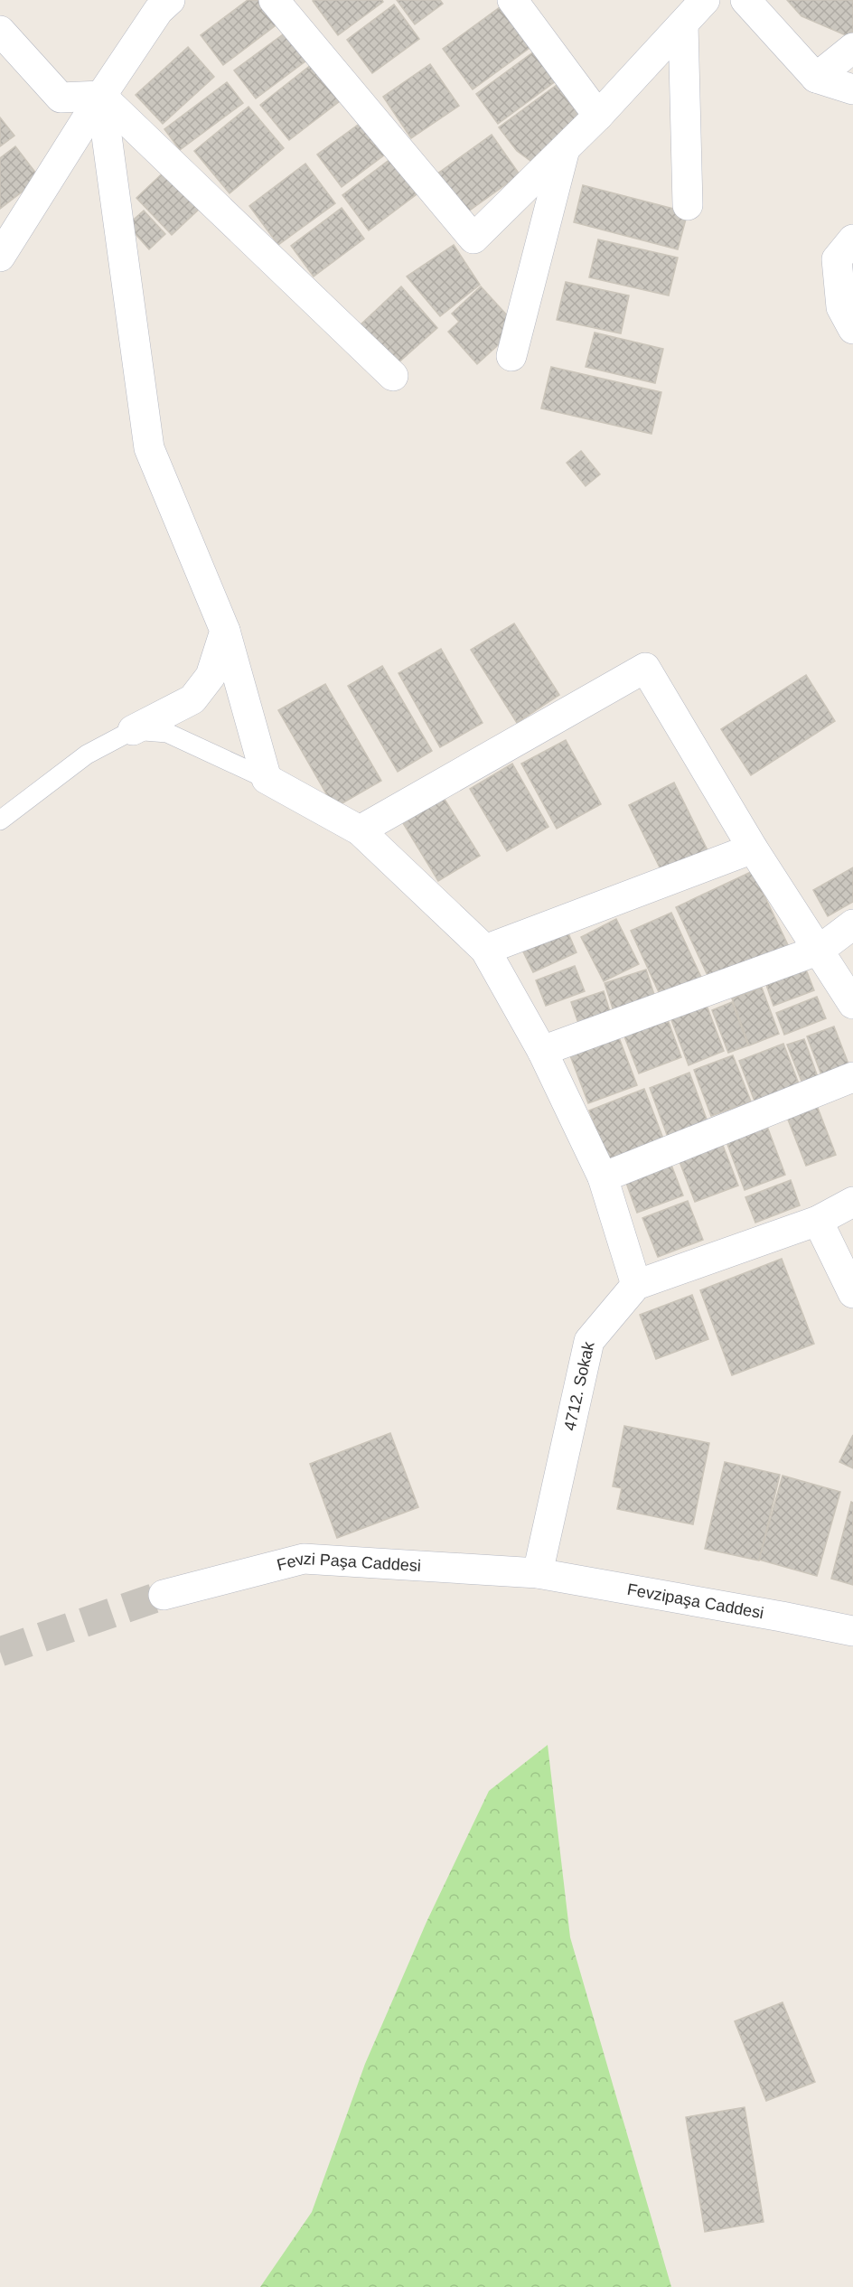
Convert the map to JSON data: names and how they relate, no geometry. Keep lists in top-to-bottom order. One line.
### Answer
{"streets":{"street":["4712. Sokak","Fevzi Paşa Caddesi","Fevzipaşa Caddesi"]},"crossings":[["4712. Sokak","Fevzi Paşa Caddesi"],["4712. Sokak","Fevzipaşa Caddesi"],["Fevzi Paşa Caddesi","Fevzipaşa Caddesi"]]}
